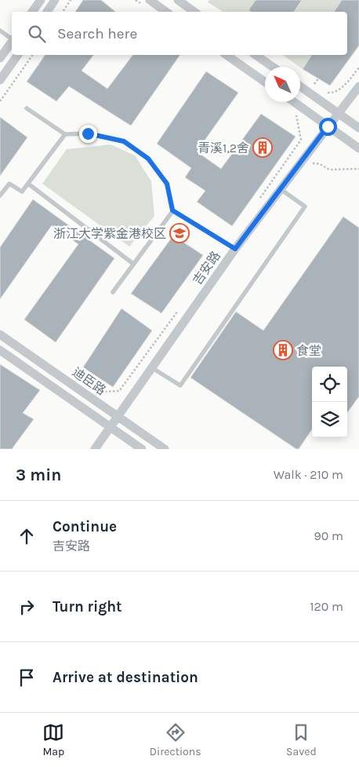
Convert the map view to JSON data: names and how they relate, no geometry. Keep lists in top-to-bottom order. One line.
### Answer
{"streets":{"street":["吉安路","迪臣路"]},"crossings":[["吉安路","迪臣路"]],"places":{"building":["青溪1,2舍","食堂"],"school or university":["浙江大学紫金港校区"]},"north":"top left","page":{"search":"Search here","heading":["3 min","Walk · 210 m"],"list":[["Continue","吉安路","90 m"],["Turn right","120 m"],"Arrive at destination"],"nav":["Map","Directions","Saved"]}}
